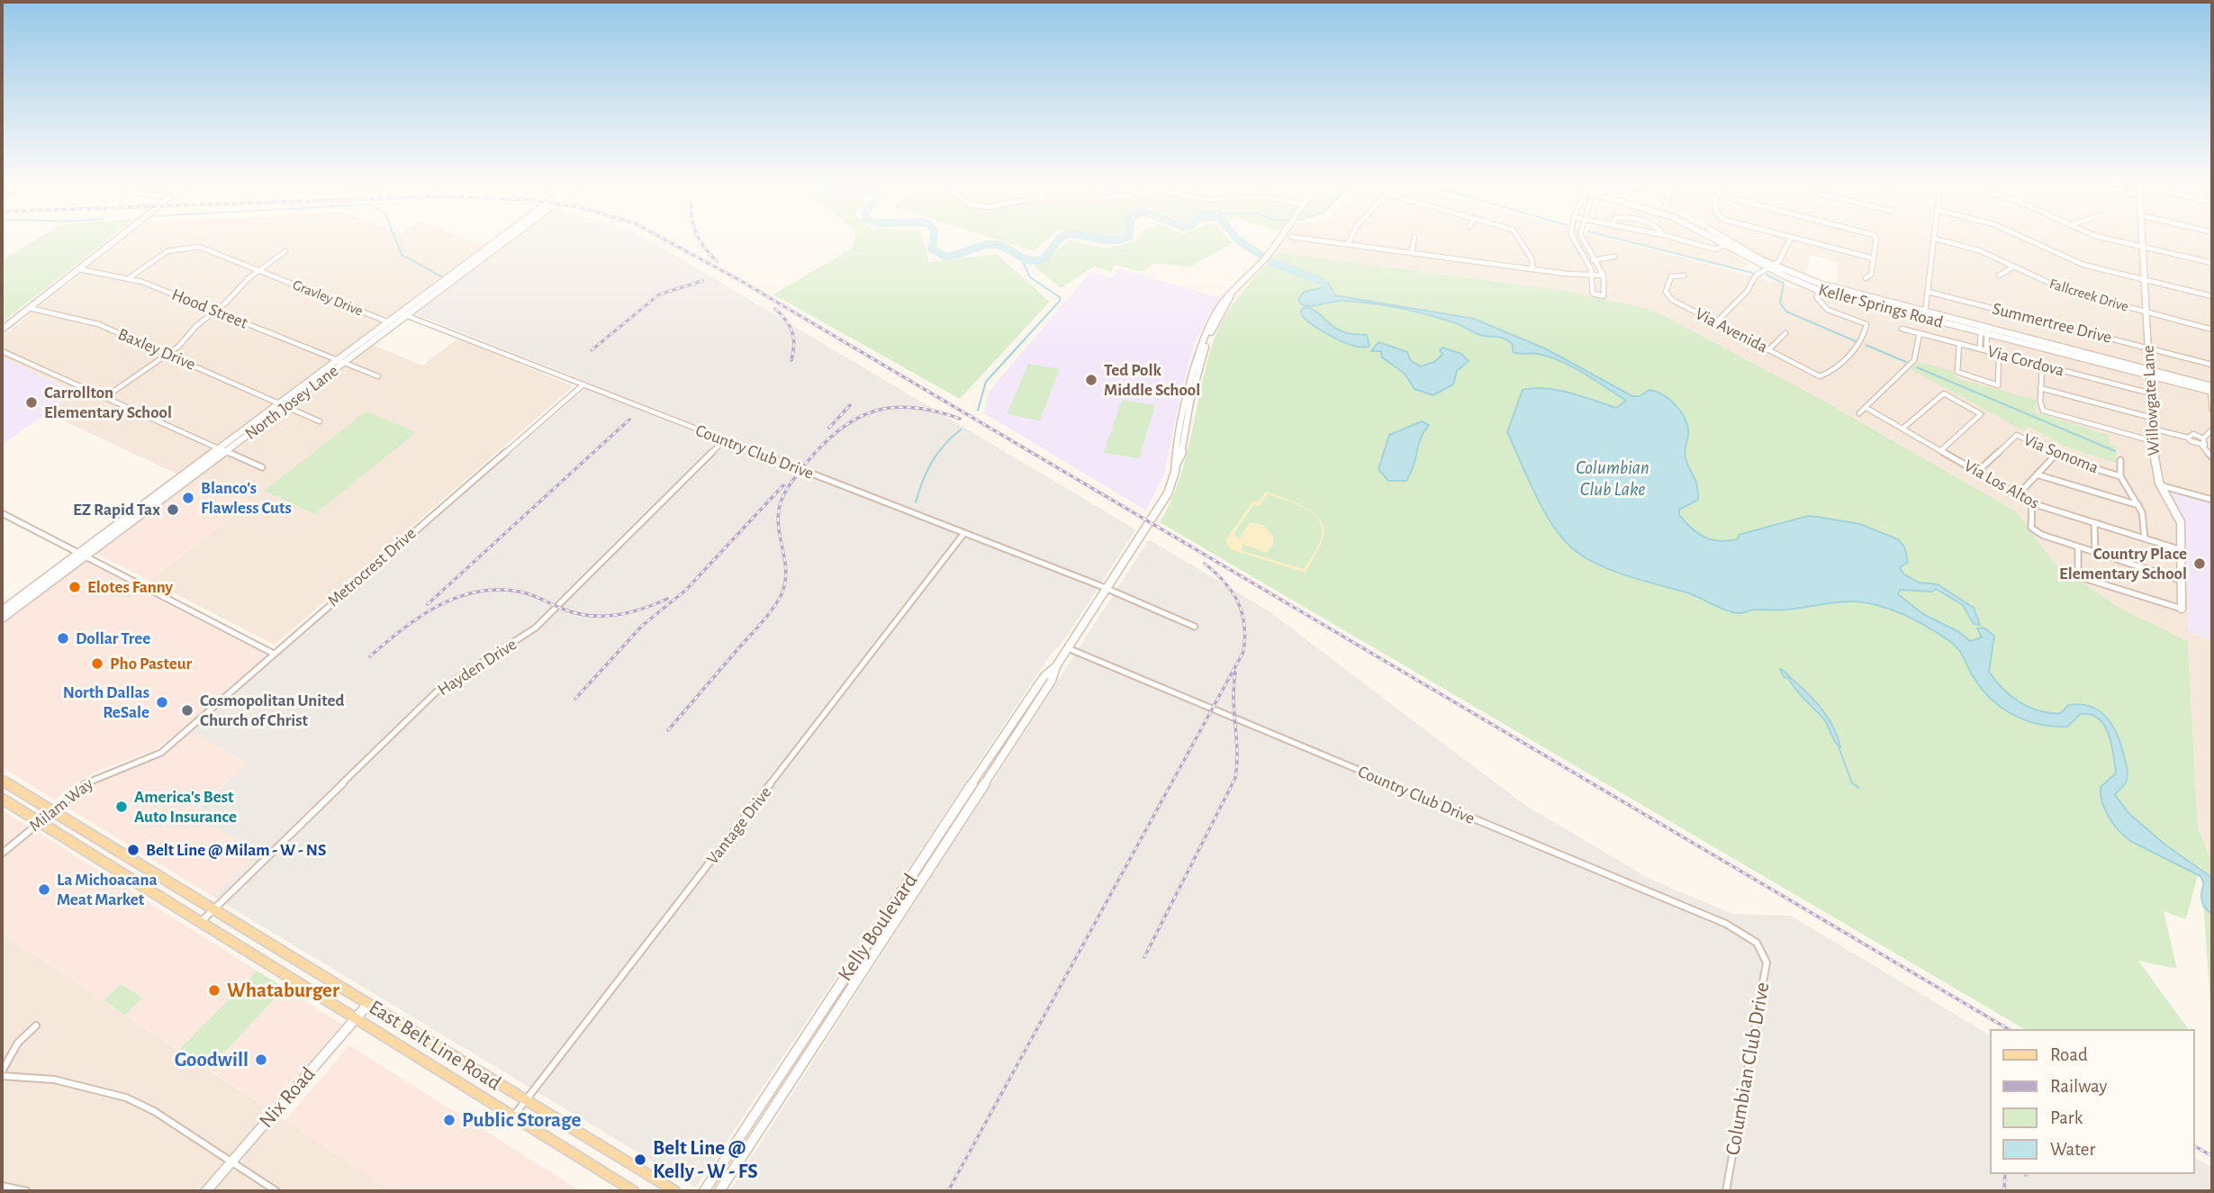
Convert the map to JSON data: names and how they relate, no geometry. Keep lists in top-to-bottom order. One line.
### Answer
{"streets":{"main road":["East Belt Line Road"],"street":["Fallcreek Drive","Gravley Drive","Keller Springs Road","Hood Street","Summertree Drive","Via Avenida","Baxley Drive","Via Cordova","Willowgate Lane","North Josey Lane","Country Club Drive","Via Sonoma","Via Los Altos","Metrocrest Drive","Hayden Drive","Milam Way","Vantage Drive","Kelly Boulevard","Columbian Club Drive","Nix Road"]},"crossings":[["Fallcreek Drive","Willowgate Lane"],["Gravley Drive","Hood Street"],["Gravley Drive","North Josey Lane"],["Keller Springs Road","Via Avenida"],["Keller Springs Road","Willowgate Lane"],["Hood Street","North Josey Lane"],["Summertree Drive","Willowgate Lane"],["Baxley Drive","North Josey Lane"],["Via Cordova","Willowgate Lane"],["Willowgate Lane","Via Los Altos"],["North Josey Lane","Country Club Drive"],["Country Club Drive","Metrocrest Drive"],["Country Club Drive","Hayden Drive"],["Country Club Drive","Vantage Drive"],["Country Club Drive","Kelly Boulevard"],["Country Club Drive","Columbian Club Drive"],["Via Sonoma","Via Los Altos"],["Metrocrest Drive","Milam Way"],["Hayden Drive","East Belt Line Road"],["Milam Way","East Belt Line Road"],["Vantage Drive","East Belt Line Road"],["East Belt Line Road","Nix Road"]],"water":["Columbian Club Lake"],"places":["Ted Polk Middle School","Carrollton Elementary School","Blanco's Flawless Cuts","EZ Rapid Tax","Country Place Elementary School","Elotes Fanny","Dollar Tree","Pho Pasteur","North Dallas ReSale","Cosmopolitan United Church of Christ","America's Best Auto Insurance","Belt Line @ Milam - W - NS","La Michoacana Meat Market","Whataburger","Goodwill","Public Storage","Belt Line @ Kelly - W - FS"],"legend":["Road","Railway","Park","Water"]}
